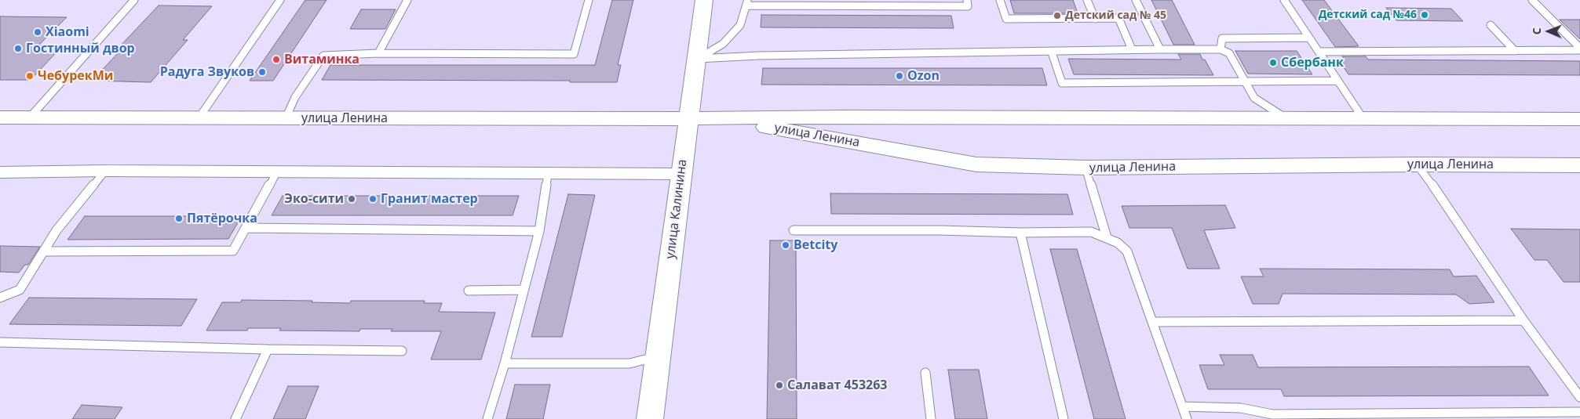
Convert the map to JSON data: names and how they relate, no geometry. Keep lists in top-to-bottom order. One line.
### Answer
{"streets":{"street":["улица Ленина","улица Калинина"]},"crossings":[["улица Ленина","улица Калинина"]],"places":["Детский сад №46","Детский сад № 45","Xiaomi","Гостинный двор","Витаминка","Сбербанк","Радуга Звуков","ЧебурекМи","Ozon","Эко-сити","Гранит мастер","Пятёрочка","Betcity","Салават 453263"],"north":"left"}
